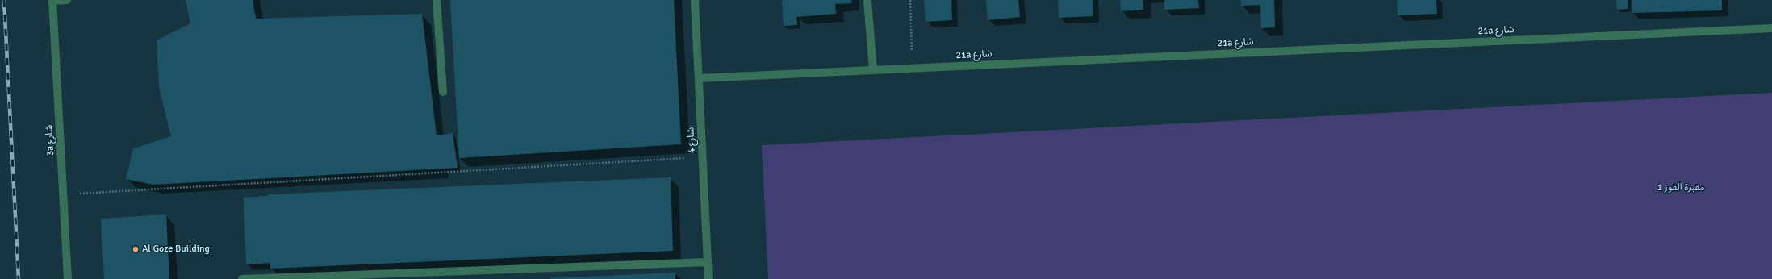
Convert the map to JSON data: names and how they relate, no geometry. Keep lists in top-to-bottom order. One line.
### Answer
{"streets":{"street":["21a شارع","3a شارع","شارع 4"]},"crossings":[["21a شارع","شارع 4"]],"parks":["مقبرة القوز 1"],"places":["Al Goze Building"]}
